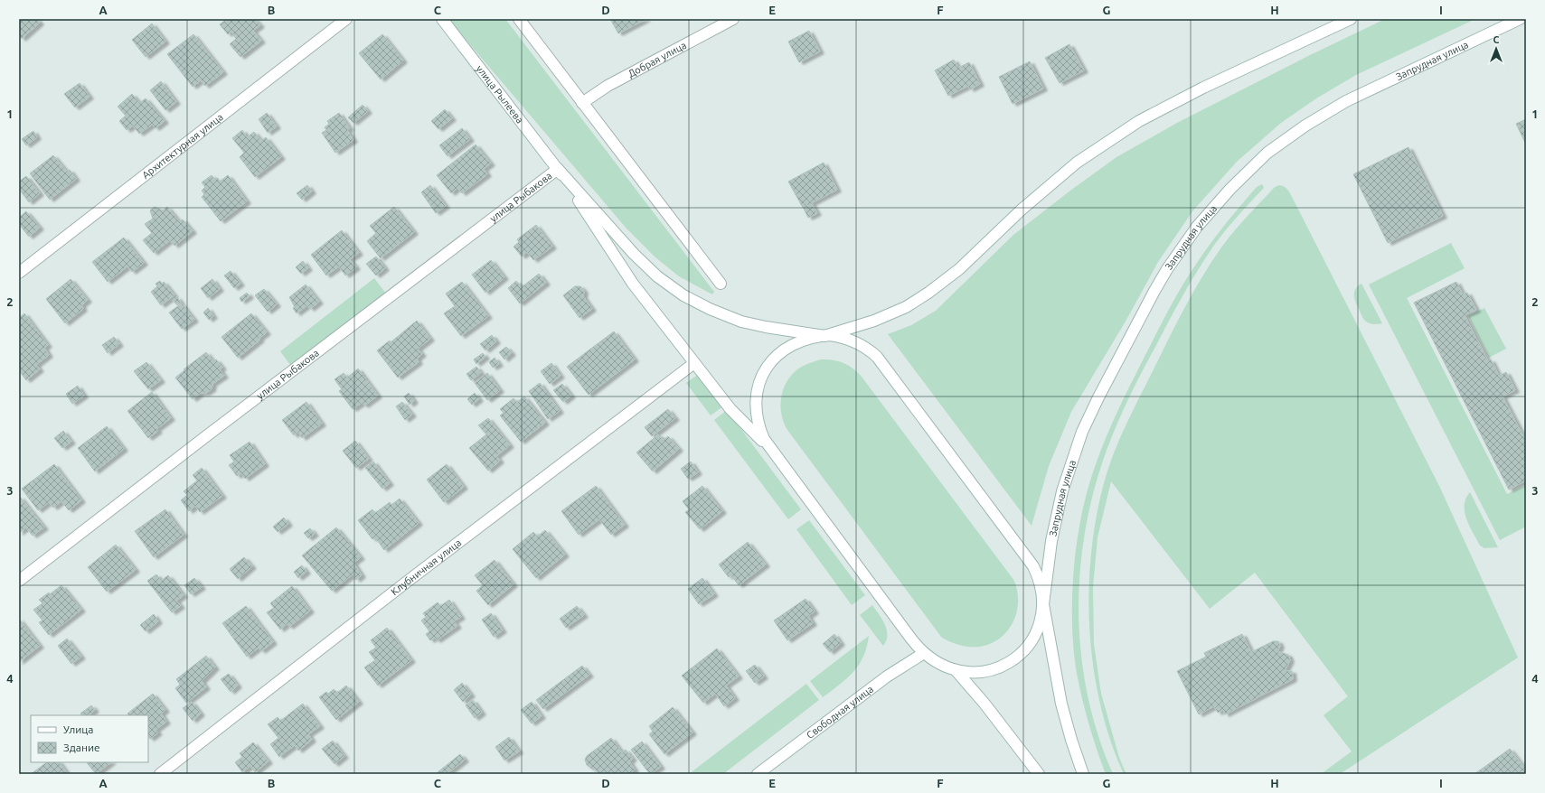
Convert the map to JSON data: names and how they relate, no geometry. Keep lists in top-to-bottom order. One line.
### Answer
{"streets":{"street":["Добрая улица","Запрудная улица","улица Рылеева","Архитектурная улица","улица Рыбакова","Клубничная улица","Свободная улица"]},"crossings":[["улица Рылеева","улица Рыбакова"],["улица Рылеева","Клубничная улица"]],"legend":["Улица","Здание"],"north":"top","grid":{"columns":["A","B","C","D","E","F","G","H","I"],"rows":["1","2","3","4"]}}
